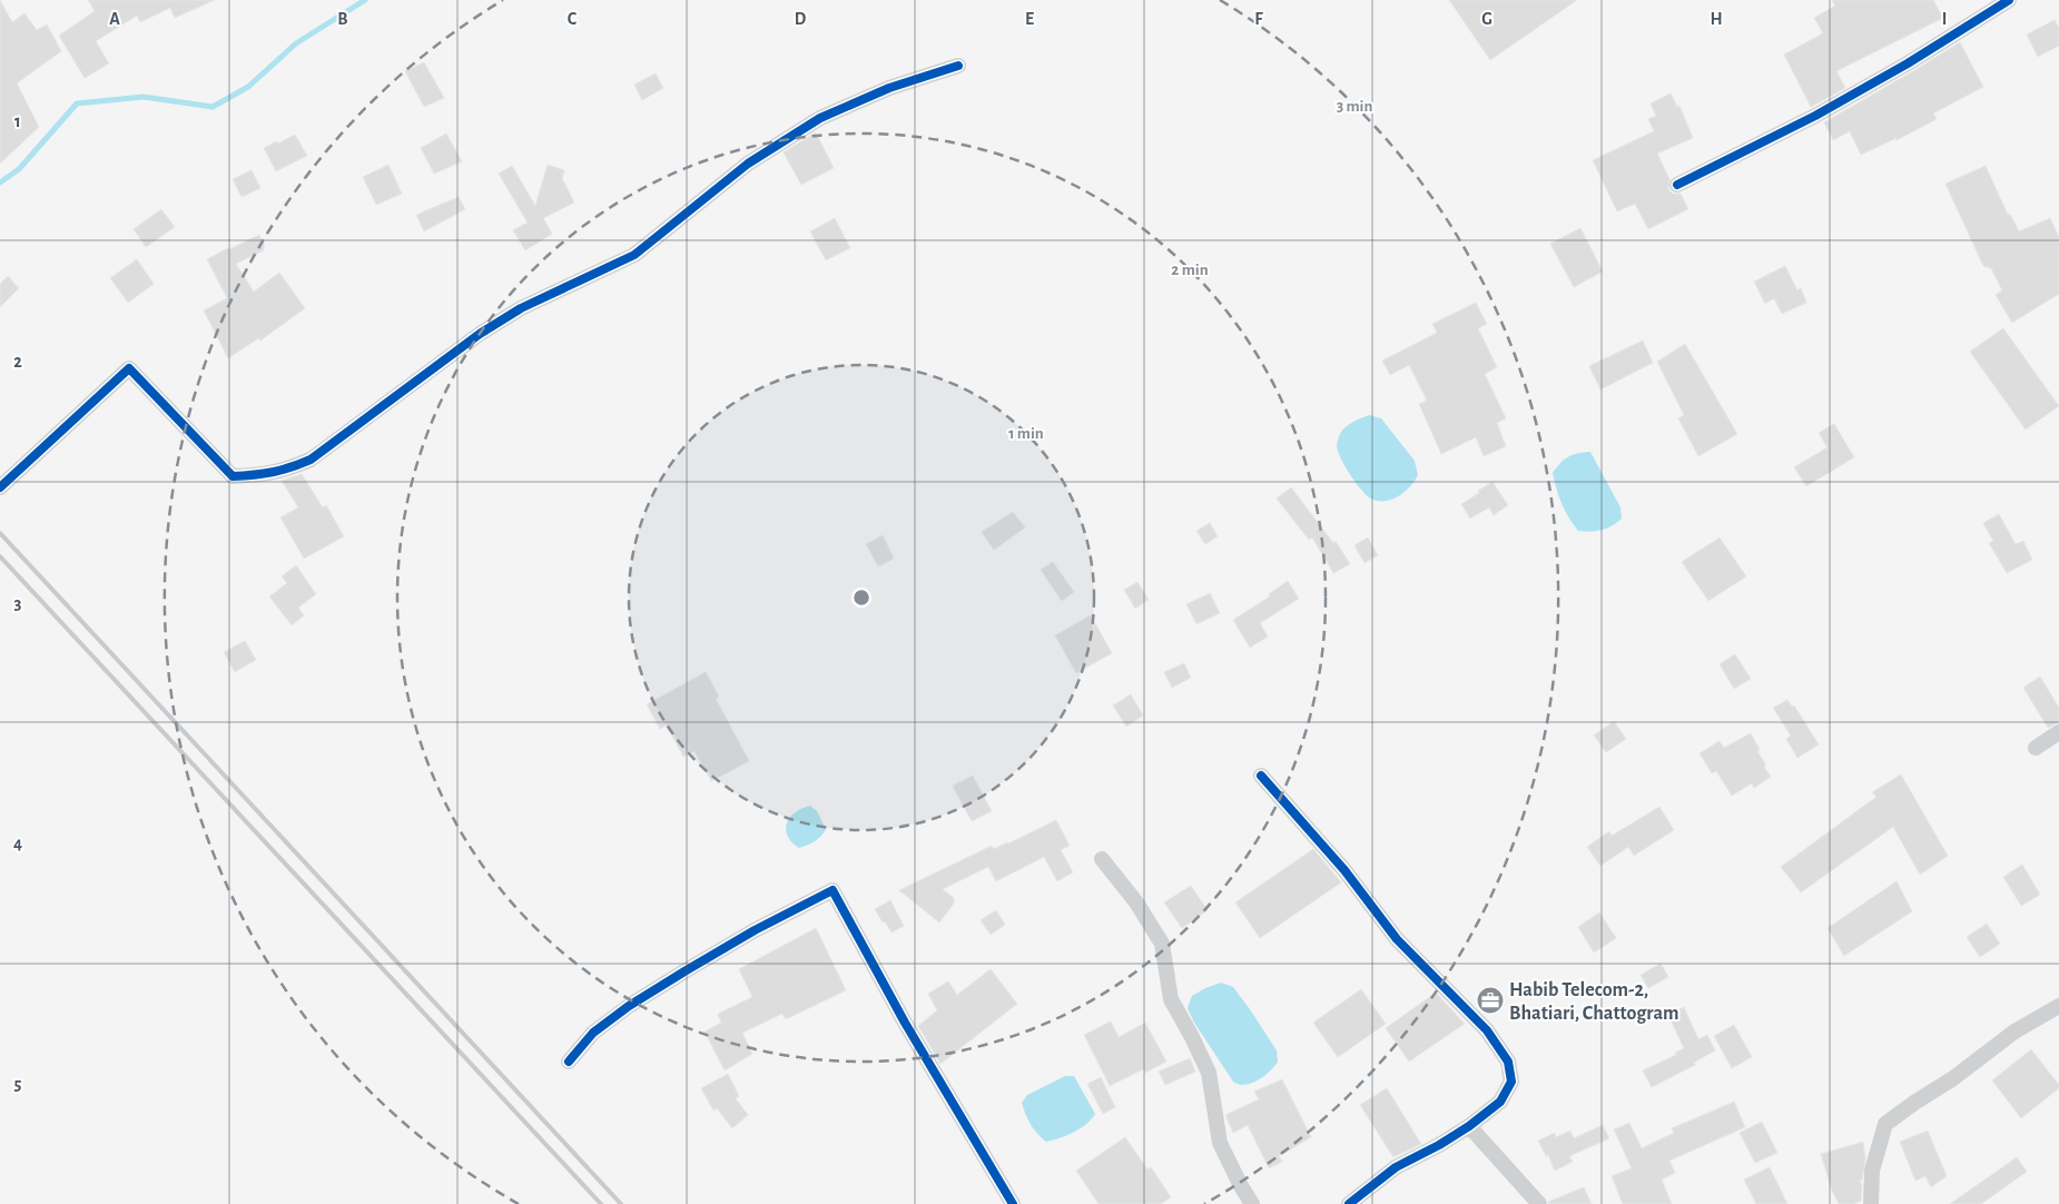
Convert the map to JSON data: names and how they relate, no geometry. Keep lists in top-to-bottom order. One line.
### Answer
{"places":{"office":["Habib Telecom-2, Bhatiari, Chattogram"]},"grid":{"columns":["A","B","C","D","E","F","G","H","I"],"rows":["1","2","3","4","5"]},"rings":["3 min","2 min","1 min"]}
